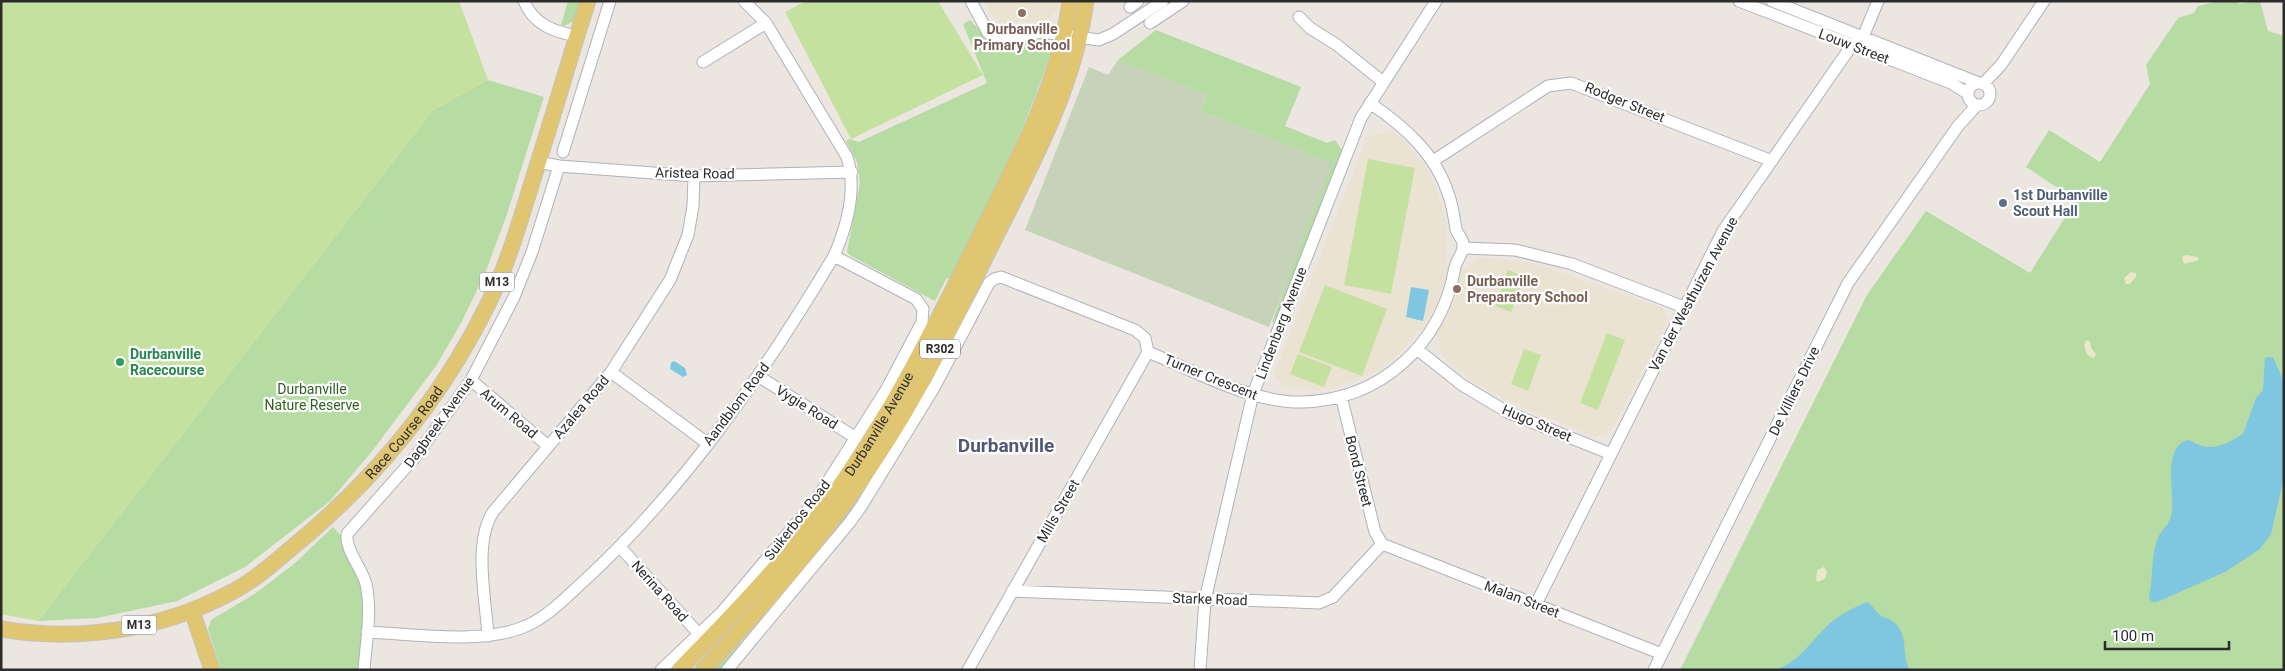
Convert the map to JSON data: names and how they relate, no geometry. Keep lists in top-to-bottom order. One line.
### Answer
{"streets":{"main road":["M13","R302","Durbanville Avenue","Race Course Road"],"street":["Louw Street","Rodger Street","Aristea Road","Van der Westhuizen Avenue","Lindenberg Avenue","Turner Crescent","De Villiers Drive","Aandblom Road","Azalea Road","Vygie Road","Arum Road","Dagbreek Avenue","Hugo Street","Bond Street","Mills Street","Suikerbos Road","Nerina Road","Starke Road","Malan Street"]},"crossings":[["Louw Street","Van der Westhuizen Avenue"],["Louw Street","De Villiers Drive"],["Rodger Street","Van der Westhuizen Avenue"],["Aristea Road","Aandblom Road"],["Aristea Road","Azalea Road"],["Aristea Road","Dagbreek Avenue"],["Aristea Road","Race Course Road"],["Van der Westhuizen Avenue","Hugo Street"],["Van der Westhuizen Avenue","Malan Street"],["Lindenberg Avenue","Turner Crescent"],["Lindenberg Avenue","Starke Road"],["Turner Crescent","Hugo Street"],["Turner Crescent","Bond Street"],["Turner Crescent","Mills Street"],["De Villiers Drive","Malan Street"],["Aandblom Road","Azalea Road"],["Aandblom Road","Vygie Road"],["Aandblom Road","Dagbreek Avenue"],["Aandblom Road","Suikerbos Road"],["Aandblom Road","Nerina Road"],["Azalea Road","Arum Road"],["Vygie Road","Suikerbos Road"],["Arum Road","Dagbreek Avenue"],["Bond Street","Starke Road"],["Bond Street","Malan Street"],["Mills Street","Starke Road"],["Suikerbos Road","Nerina Road"],["Starke Road","Malan Street"]],"districts":["Durbanville"],"parks":["Durbanville Nature Reserve"],"places":["Durbanville Primary School","1st Durbanville Scout Hall","Durbanville Preparatory School","Durbanville Racecourse"],"scale_bar":"100 m"}
